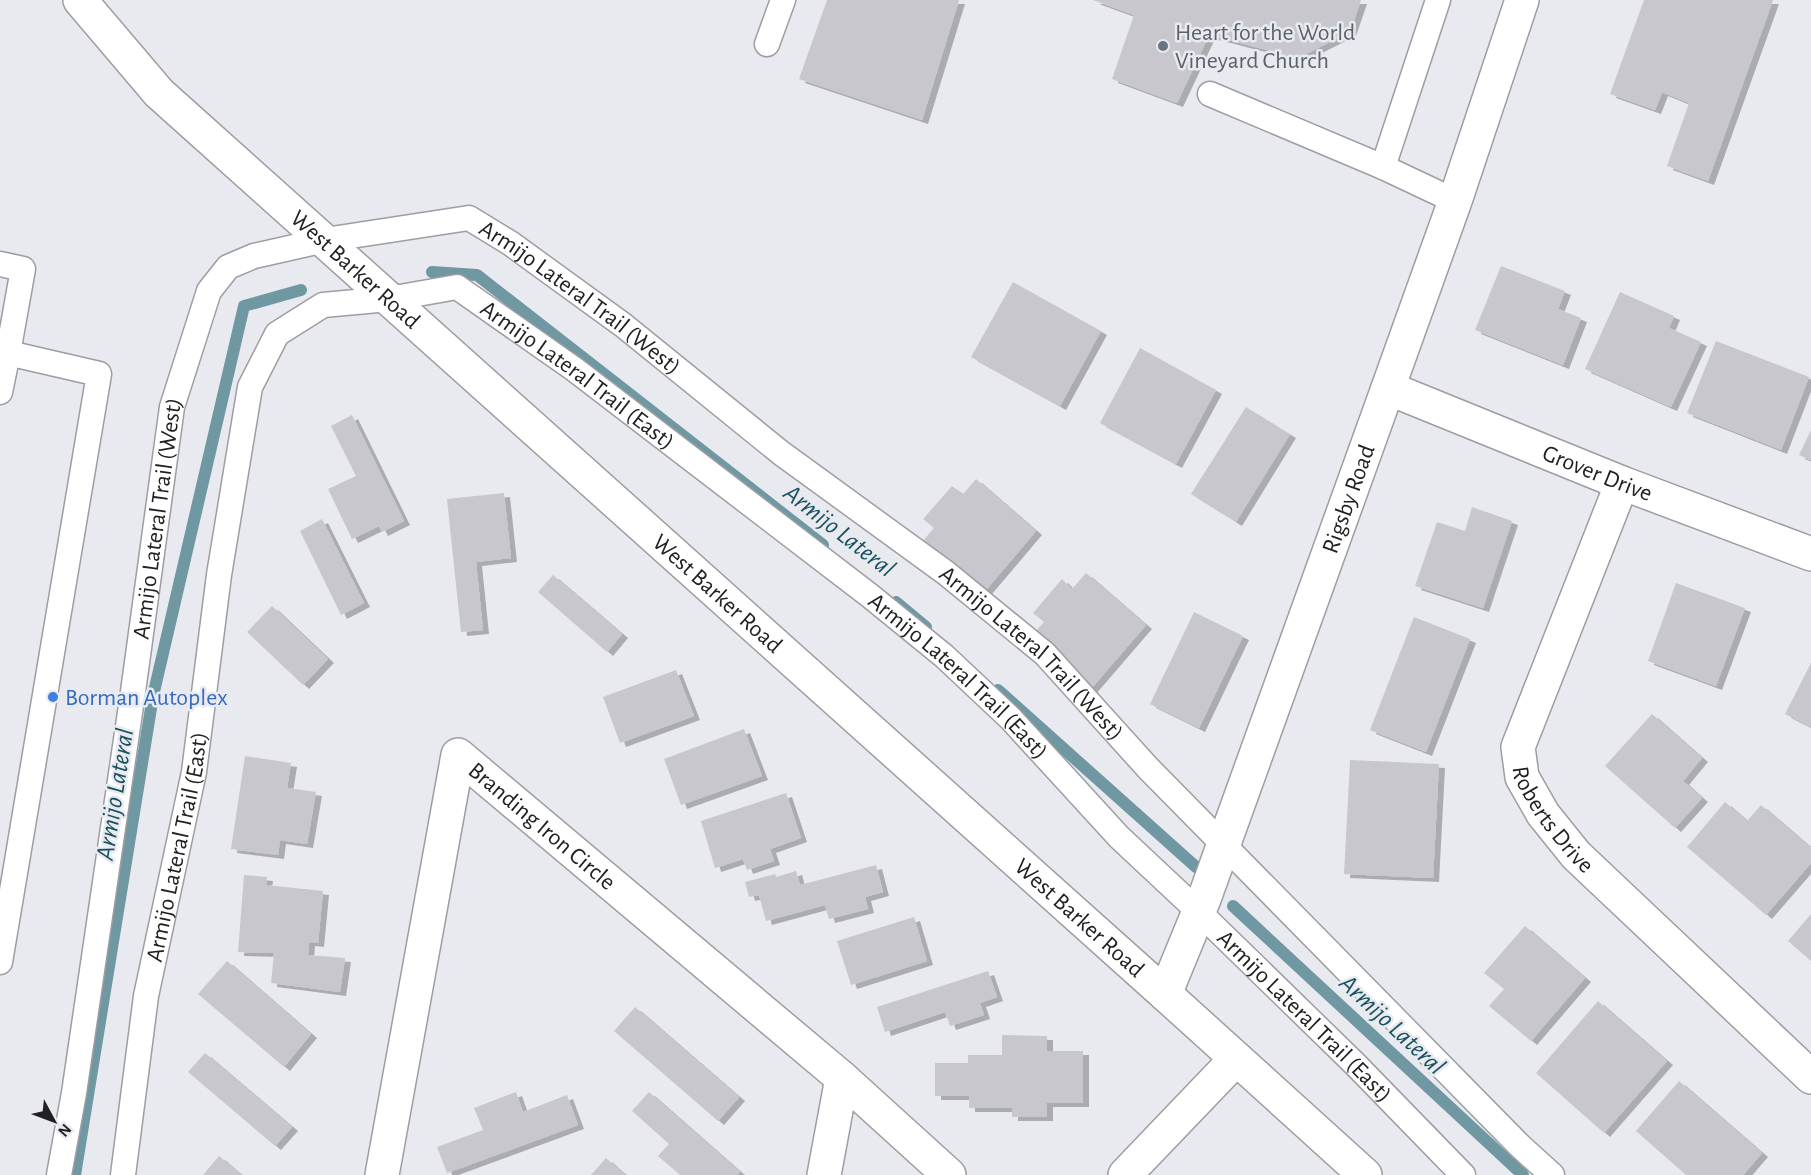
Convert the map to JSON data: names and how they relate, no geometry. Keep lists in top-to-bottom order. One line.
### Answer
{"streets":{"street":["West Barker Road","Grover Drive","Rigsby Road","Roberts Drive","Branding Iron Circle"],"lane":["Armijo Lateral Trail (West)","Armijo Lateral Trail (East)"]},"crossings":[["West Barker Road","Armijo Lateral Trail (West)"],["West Barker Road","Armijo Lateral Trail (East)"],["West Barker Road","Rigsby Road"],["Armijo Lateral Trail (West)","Rigsby Road"],["Armijo Lateral Trail (East)","Rigsby Road"],["Grover Drive","Rigsby Road"],["Grover Drive","Roberts Drive"]],"water":["Armijo Lateral"],"places":["Heart for the World Vineyard Church","Borman Autoplex"],"north":"bottom right"}
